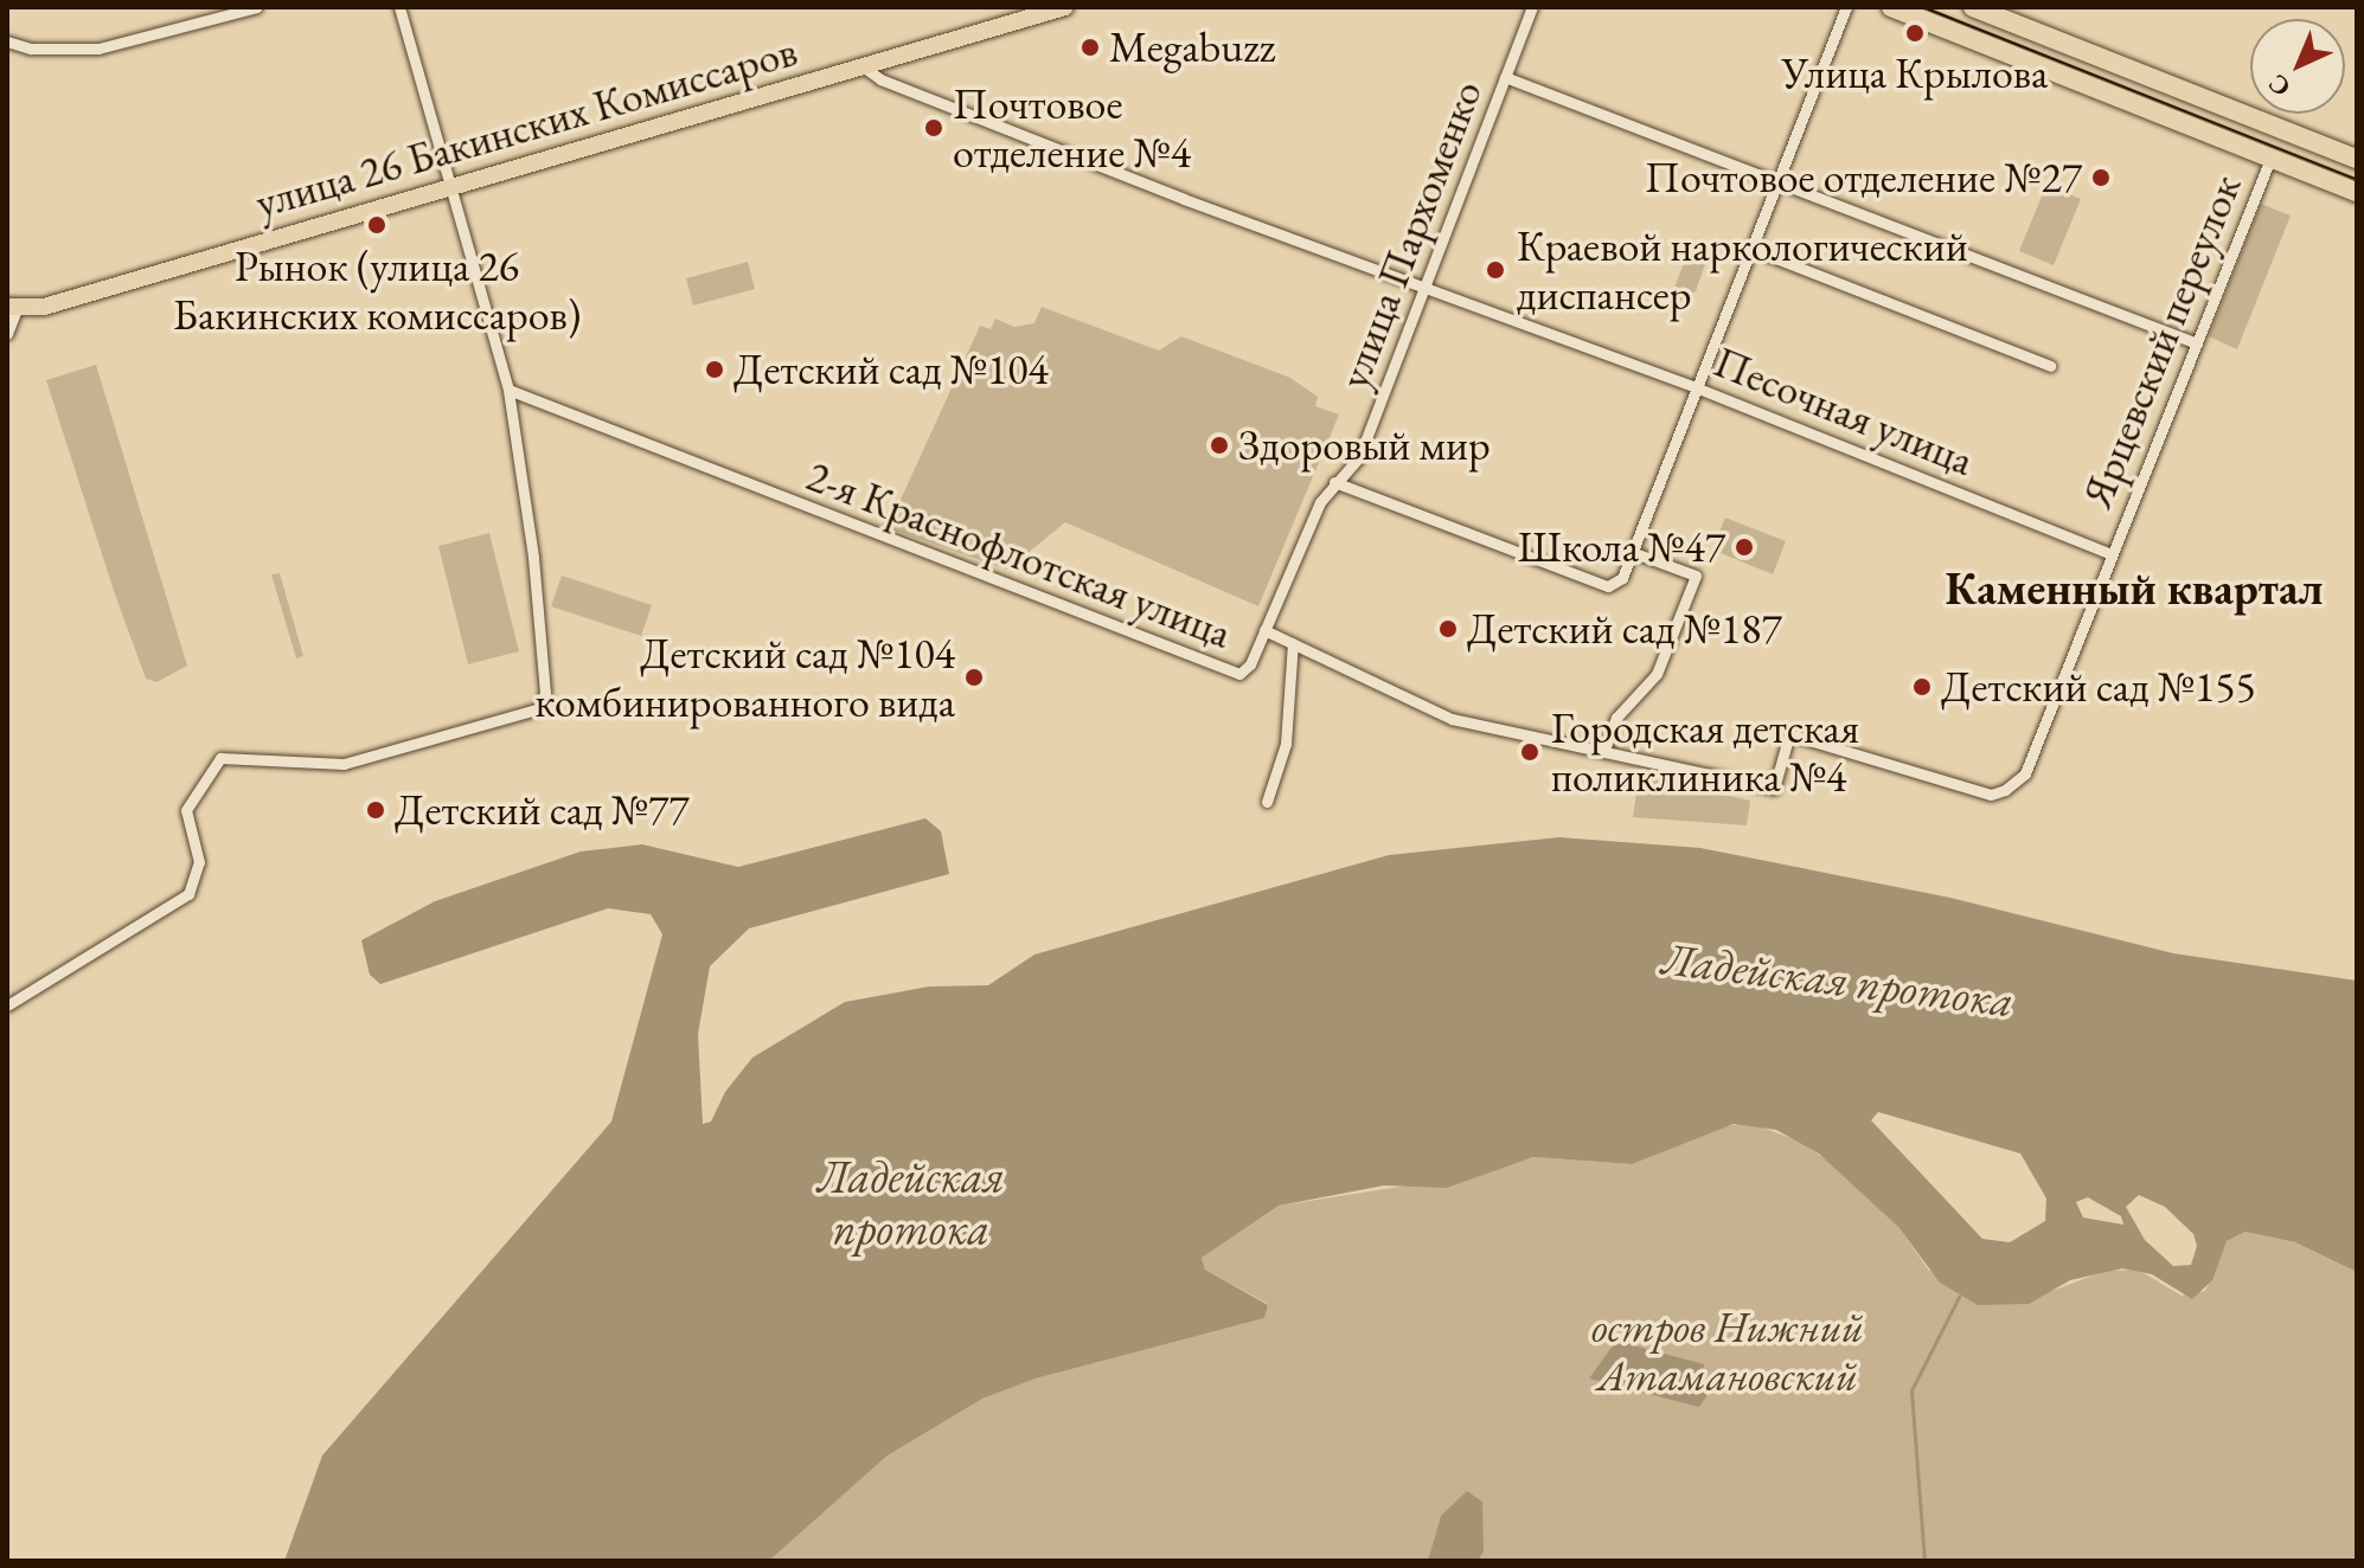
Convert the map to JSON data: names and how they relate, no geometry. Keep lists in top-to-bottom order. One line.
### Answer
{"streets":{"main road":["улица 26 Бакинских Комиссаров"],"street":["улица Пархоменко","Ярцевский переулок","Песочная улица","2-я Краснофлотская улица"]},"crossings":[["улица 26 Бакинских Комиссаров","Песочная улица"],["улица Пархоменко","Песочная улица"],["улица Пархоменко","2-я Краснофлотская улица"],["Ярцевский переулок","Песочная улица"],["Ярцевский переулок","2-я Краснофлотская улица"]],"districts":["Каменный квартал"],"water":["Ладейская протока"],"parks":["остров Нижний Атамановский"],"places":["Улица Крылова","Megabuzz","Почтовое отделение №4","Почтовое отделение №27","Рынок (улица 26 Бакинских комиссаров)","Краевой наркологический диспансер","Детский сад №104","Здоровый мир","Школа №47","Детский сад №187","Детский сад №104 комбинированного вида","Детский сад №155","Городская детская поликлиника №4","Детский сад №77"],"north":"bottom left"}
